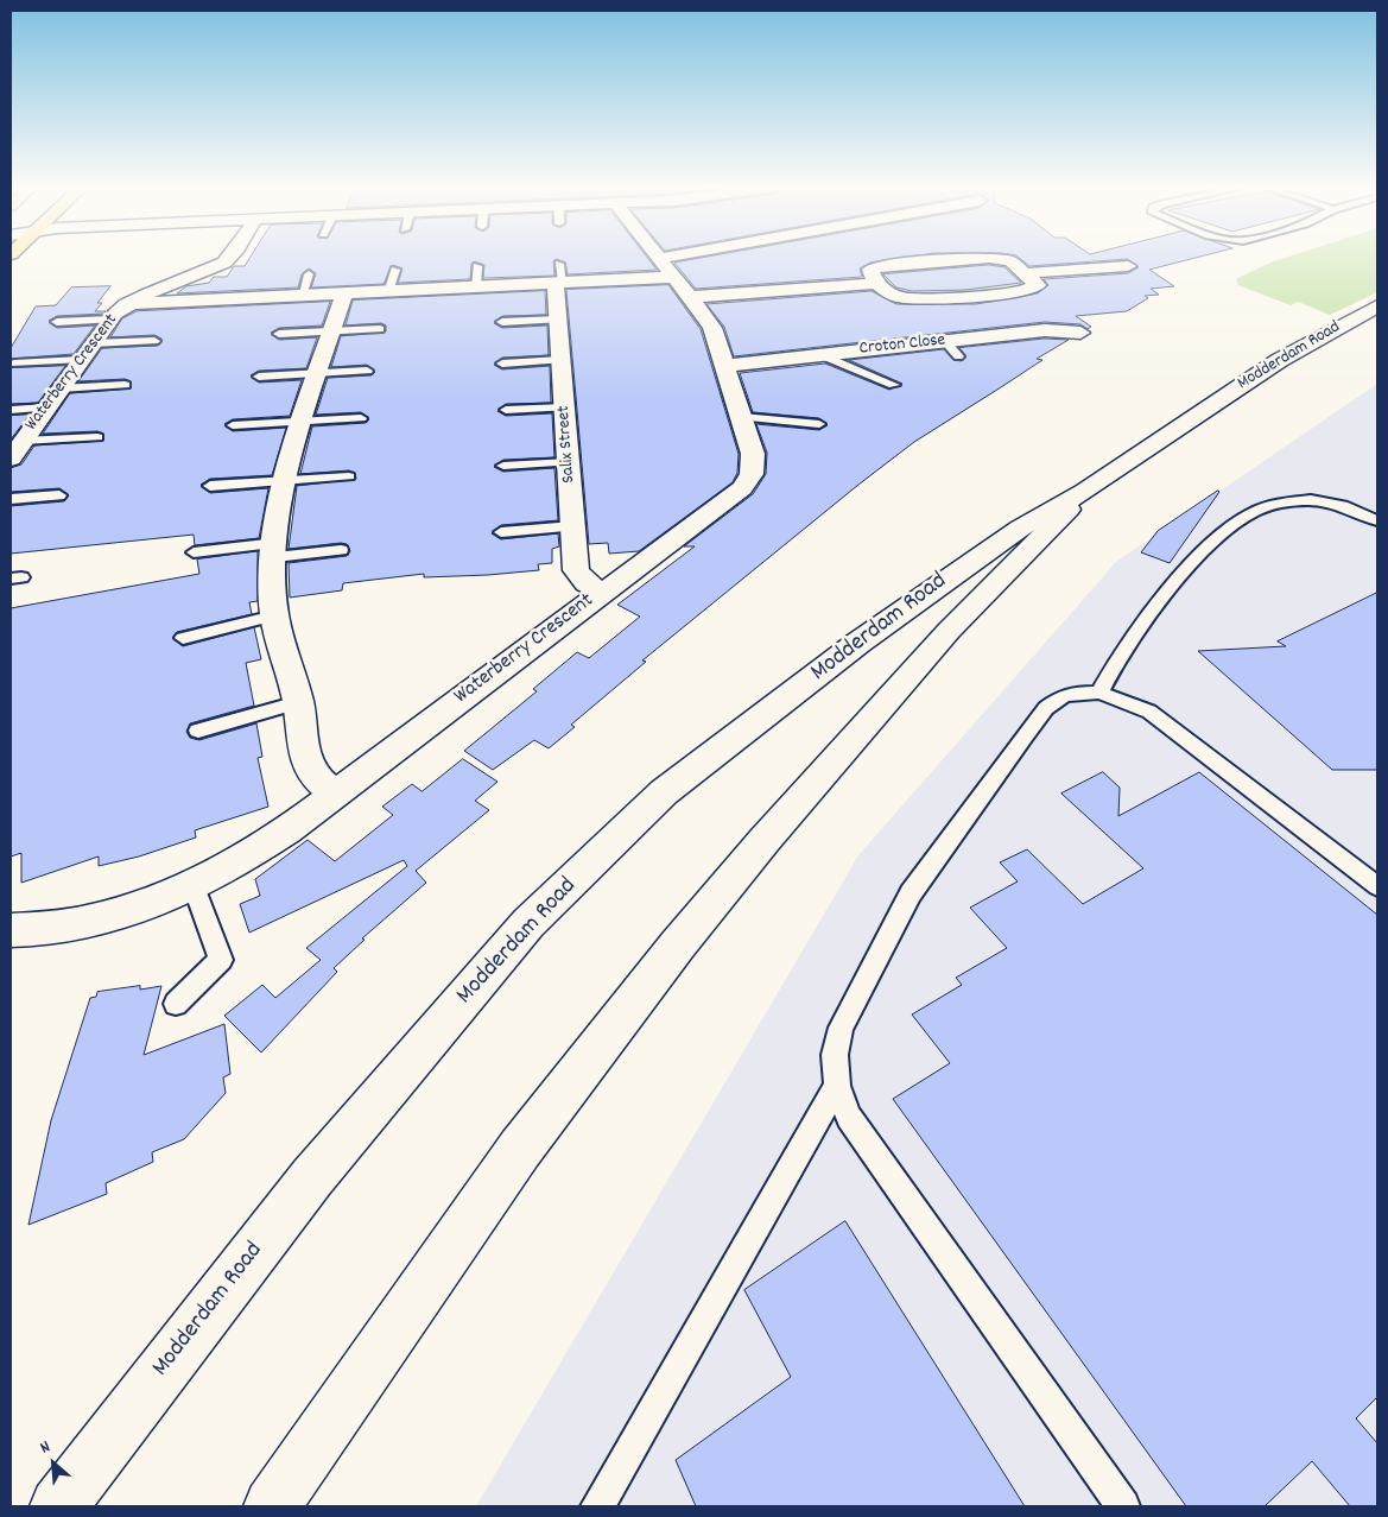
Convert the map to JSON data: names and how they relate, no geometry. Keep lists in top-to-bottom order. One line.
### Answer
{"streets":{"street":["Croton Close","Modderdam Road","Waterberry Crescent","Salix Street"]},"crossings":[["Croton Close","Waterberry Crescent"],["Waterberry Crescent","Salix Street"]],"north":"top left"}
